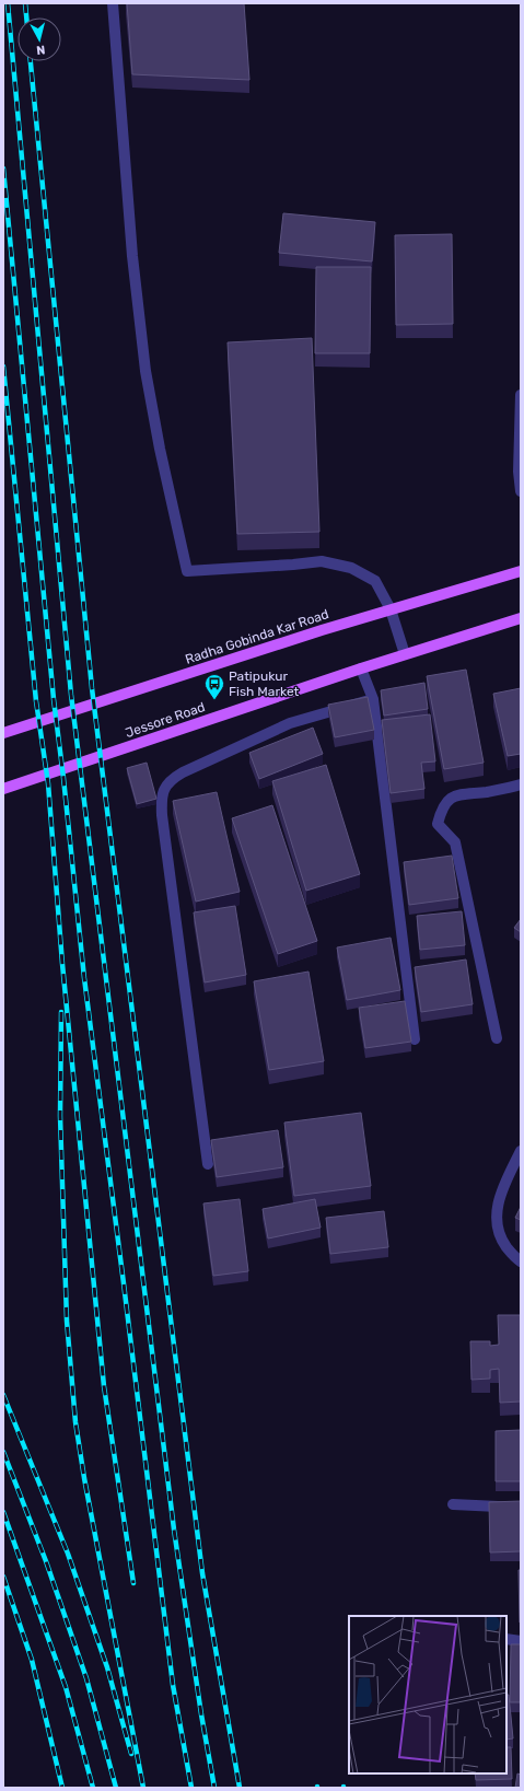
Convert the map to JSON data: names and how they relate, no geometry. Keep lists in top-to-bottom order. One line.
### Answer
{"streets":{"main road":["Radha Gobinda Kar Road","Jessore Road"]},"places":{"bus stop":["Patipukur Fish Market"]},"north":"bottom"}
